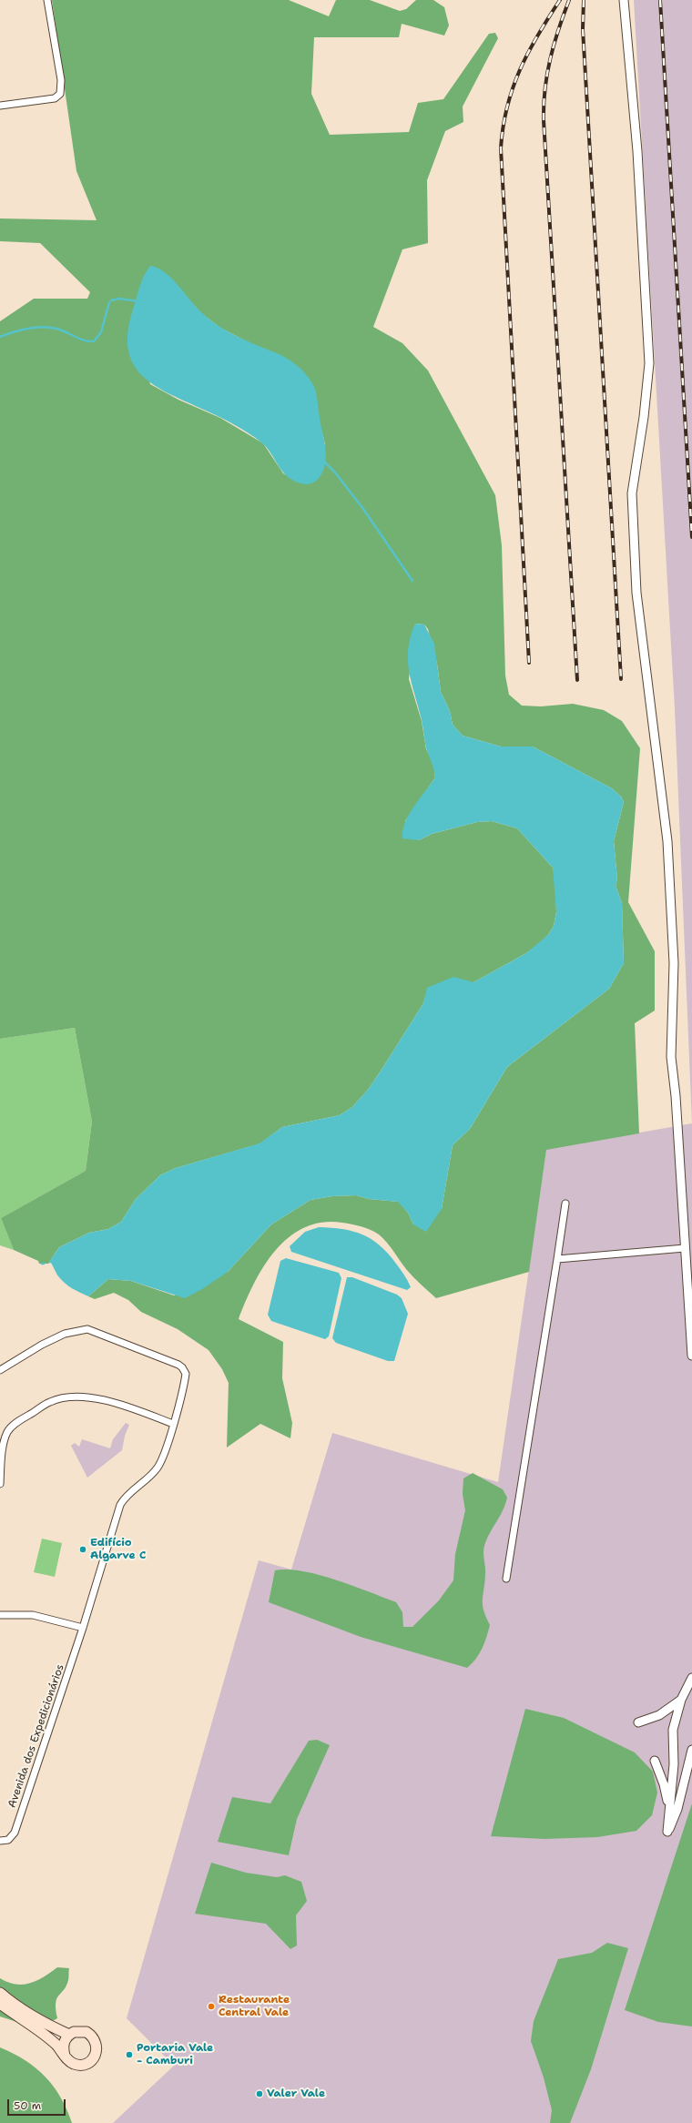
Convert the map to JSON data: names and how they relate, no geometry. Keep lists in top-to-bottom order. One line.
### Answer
{"streets":{"street":["Avenida dos Expedicionários"]},"places":["Edifício Algarve C","Restaurante Central Vale","Portaria Vale - Camburi","Valer Vale"],"scale_bar":"50 m"}
